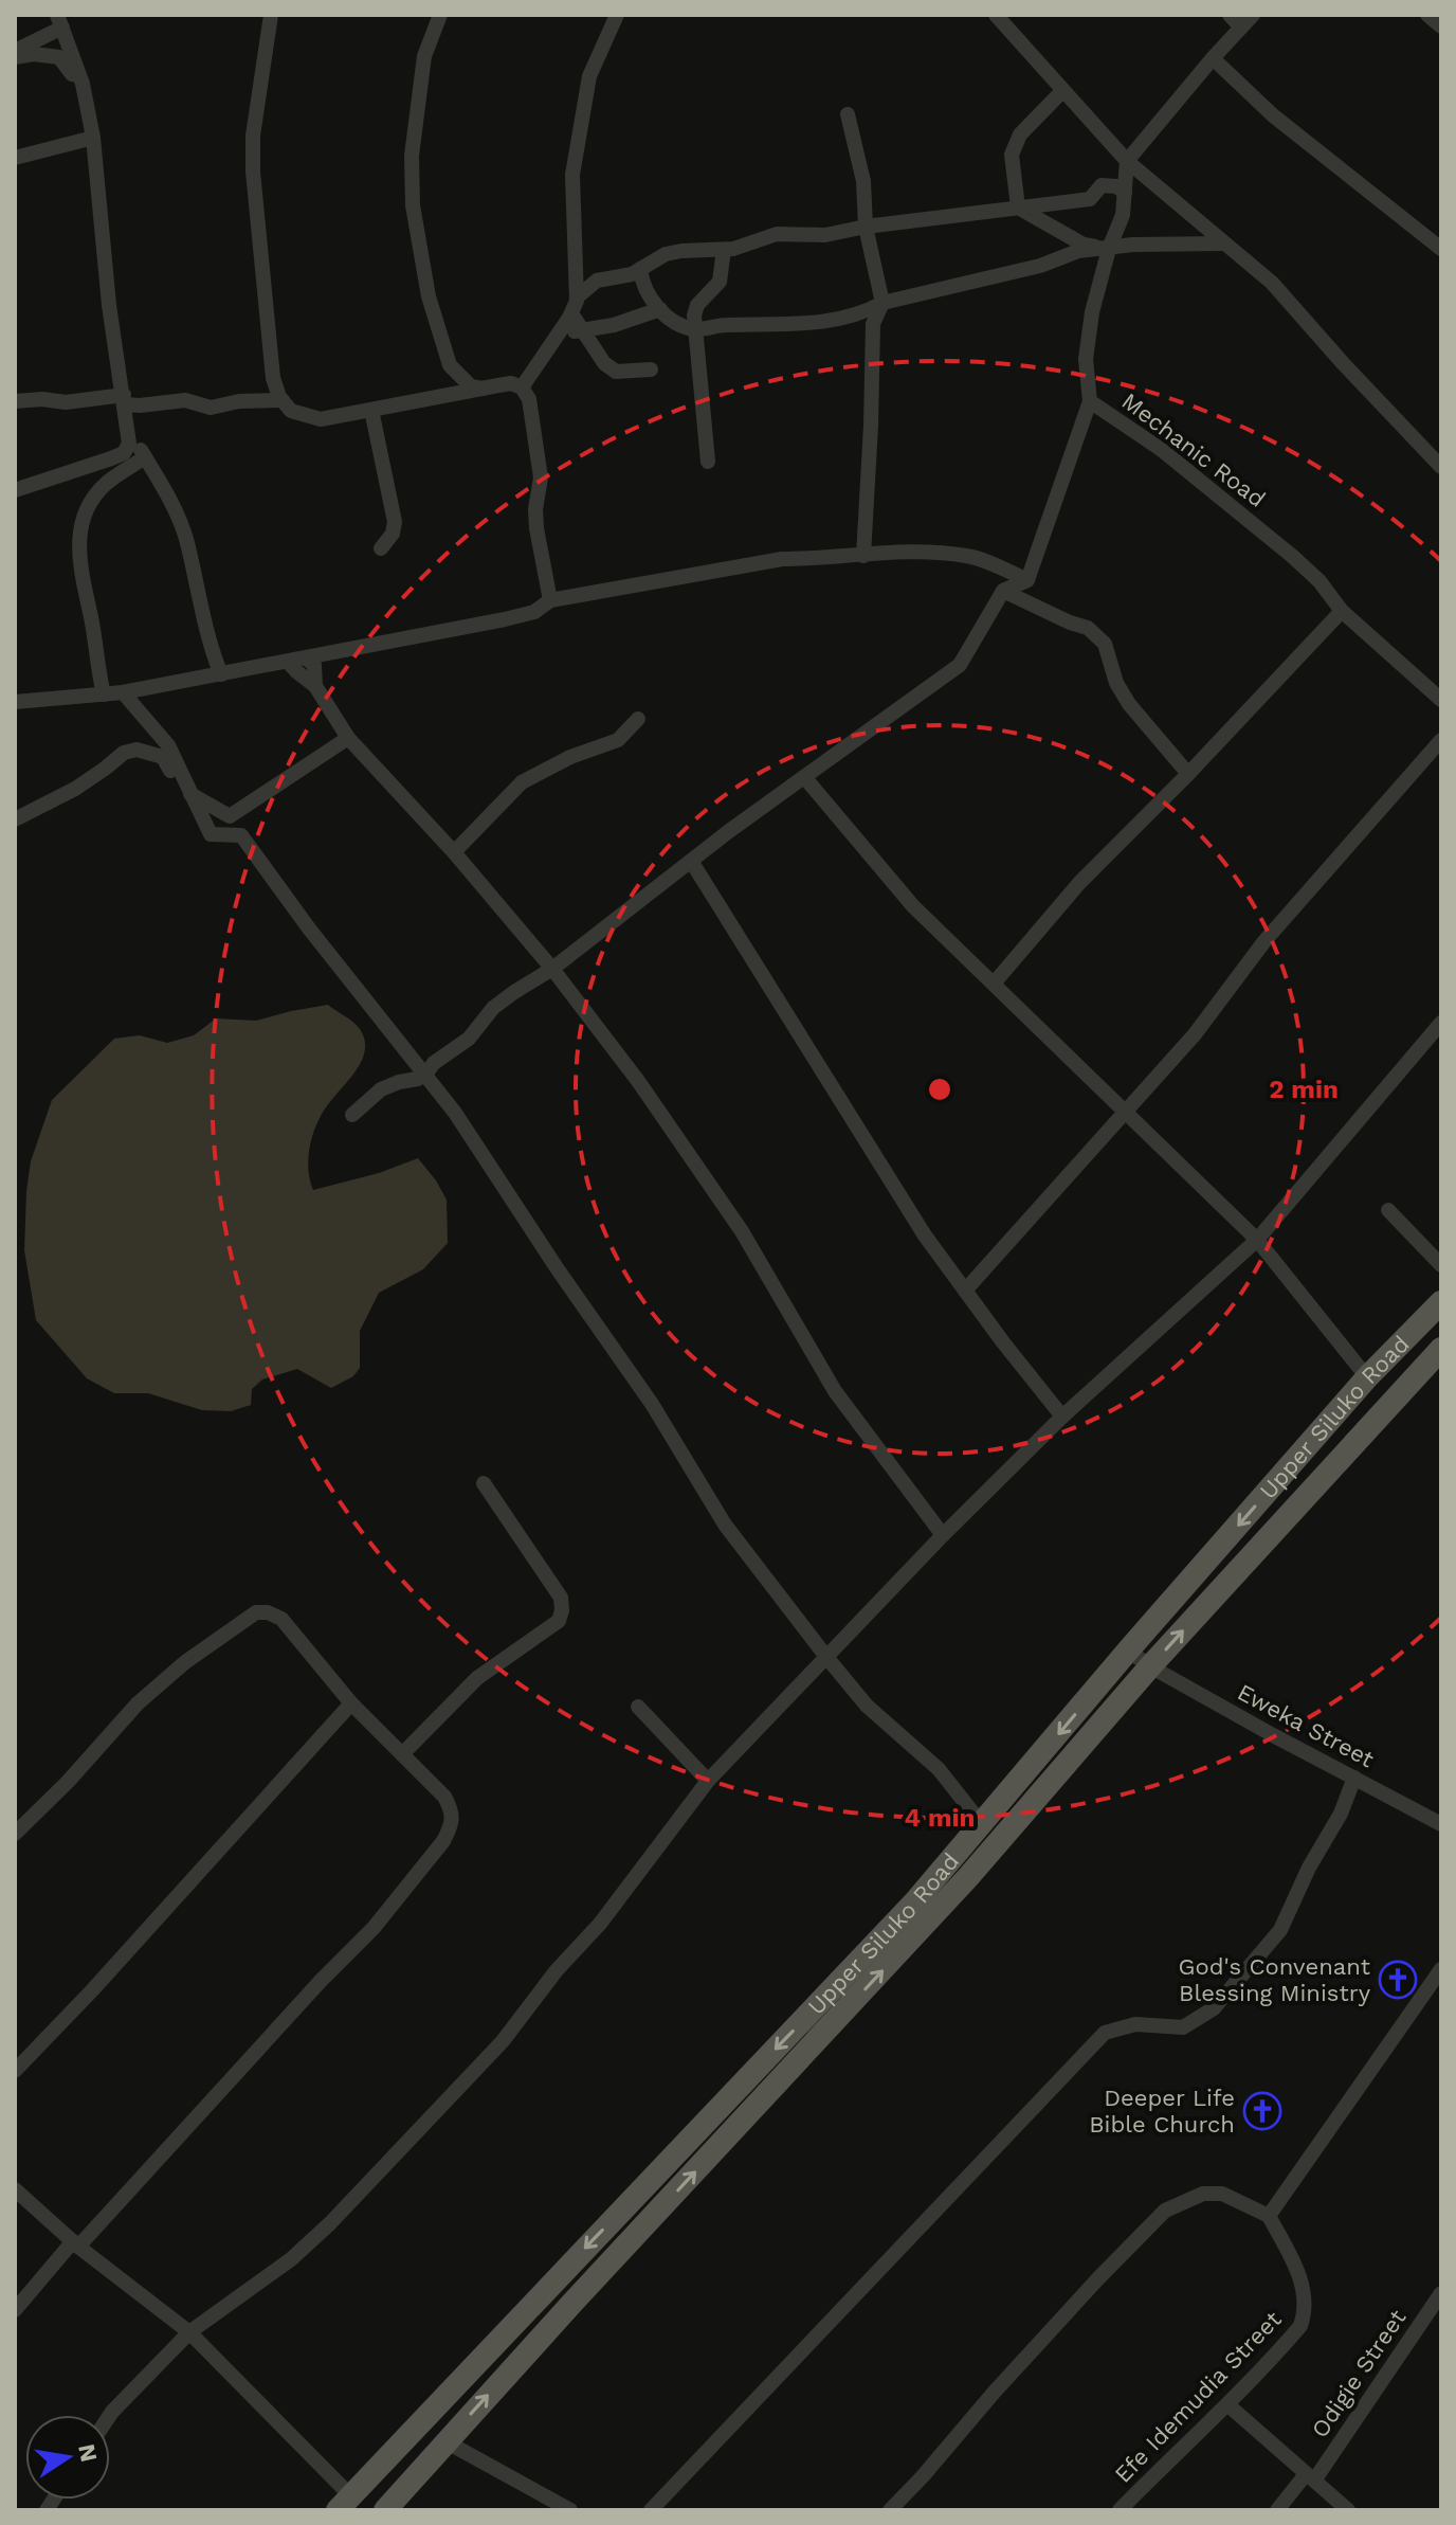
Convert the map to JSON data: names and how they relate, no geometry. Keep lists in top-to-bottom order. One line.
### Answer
{"streets":{"main road":["Upper Siluko Road"],"street":["Mechanic Road","Eweka Street","Odigie Street","Efe Idemudia Street"]},"crossings":[["Upper Siluko Road","Eweka Street"]],"places":{"church":["God's Convenant Blessing Ministry","Deeper Life Bible Church"]},"north":"right","rings":["2 min","4 min"]}
